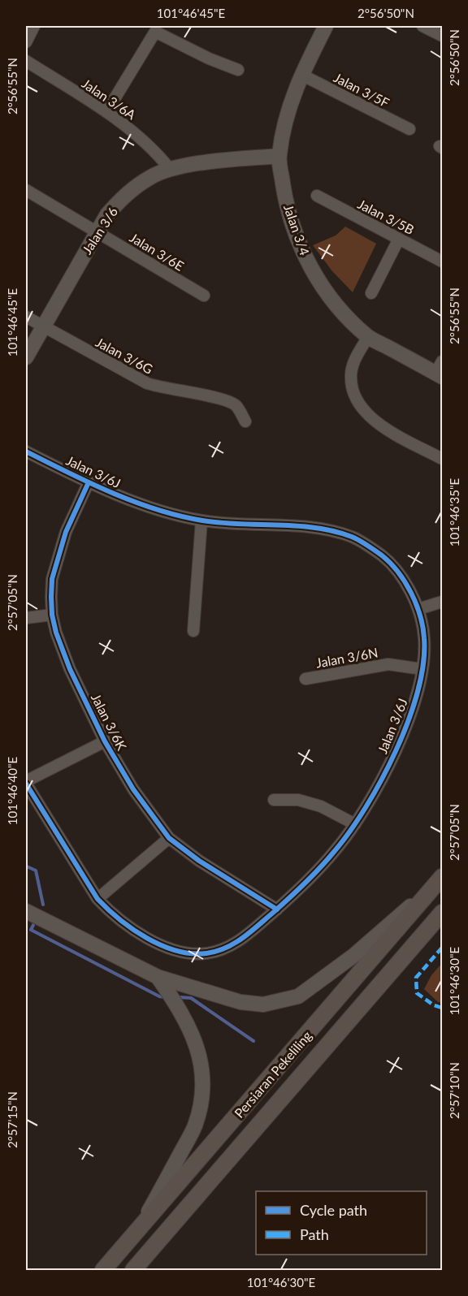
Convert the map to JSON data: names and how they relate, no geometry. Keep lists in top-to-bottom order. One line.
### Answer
{"streets":{"main road":["Persiaran Pekeliling"],"street":["Jalan 3/5F","Jalan 3/6A","Jalan 3/5B","Jalan 3/4","Jalan 3/6","Jalan 3/6E","Jalan 3/6G","Jalan 3/6J","Jalan 3/6N","Jalan 3/6K"]},"crossings":[["Jalan 3/5F","Jalan 3/4"],["Jalan 3/6A","Jalan 3/6"],["Jalan 3/4","Jalan 3/6"],["Jalan 3/6","Jalan 3/6E"],["Jalan 3/6","Jalan 3/6G"],["Jalan 3/6J","Jalan 3/6N"],["Jalan 3/6J","Jalan 3/6K"]],"legend":["Cycle path","Path"],"coordinates":["101°46'45\"E","2°56'50\"N","2°56'55\"N","101°46'35\"E","2°57'05\"N","101°46'40\"E","101°46'30\"E","2°57'10\"N","2°57'15\"N"]}
